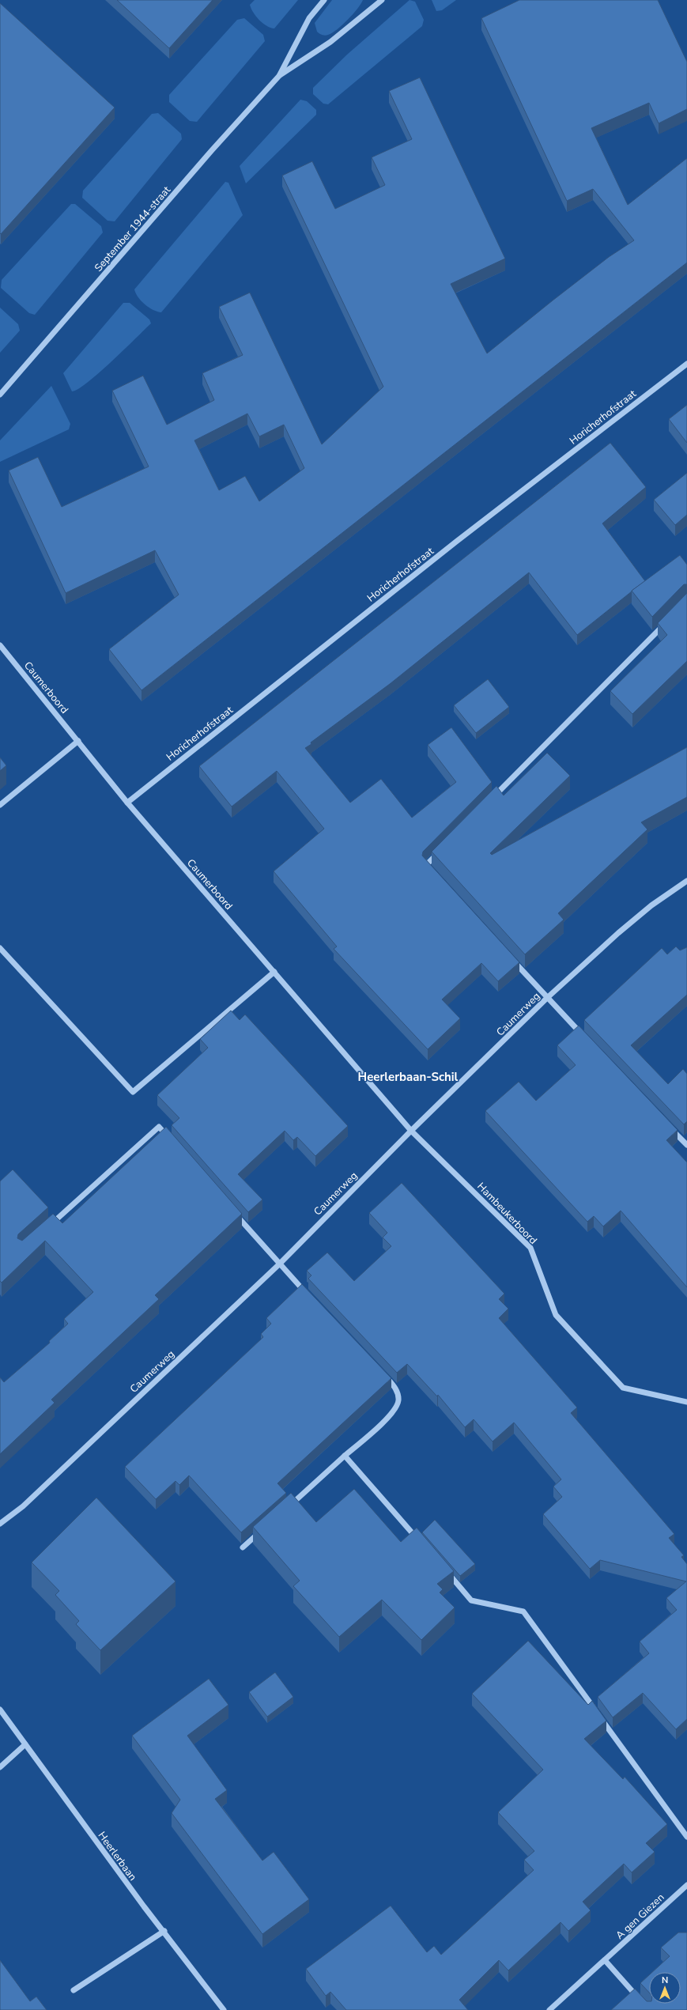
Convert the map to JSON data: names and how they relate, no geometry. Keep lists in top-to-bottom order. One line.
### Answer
{"streets":{"street":["September 1944-straat","Horicherhofstraat","Caumerboord","Caumerweg","Hambeukerboord","Heerlerbaan","A gen Giezen"]},"crossings":[["Horicherhofstraat","Caumerboord"],["Caumerboord","Caumerweg"],["Caumerboord","Hambeukerboord"],["Caumerweg","Hambeukerboord"]],"districts":["Heerlerbaan-Schil"],"north":"top"}
